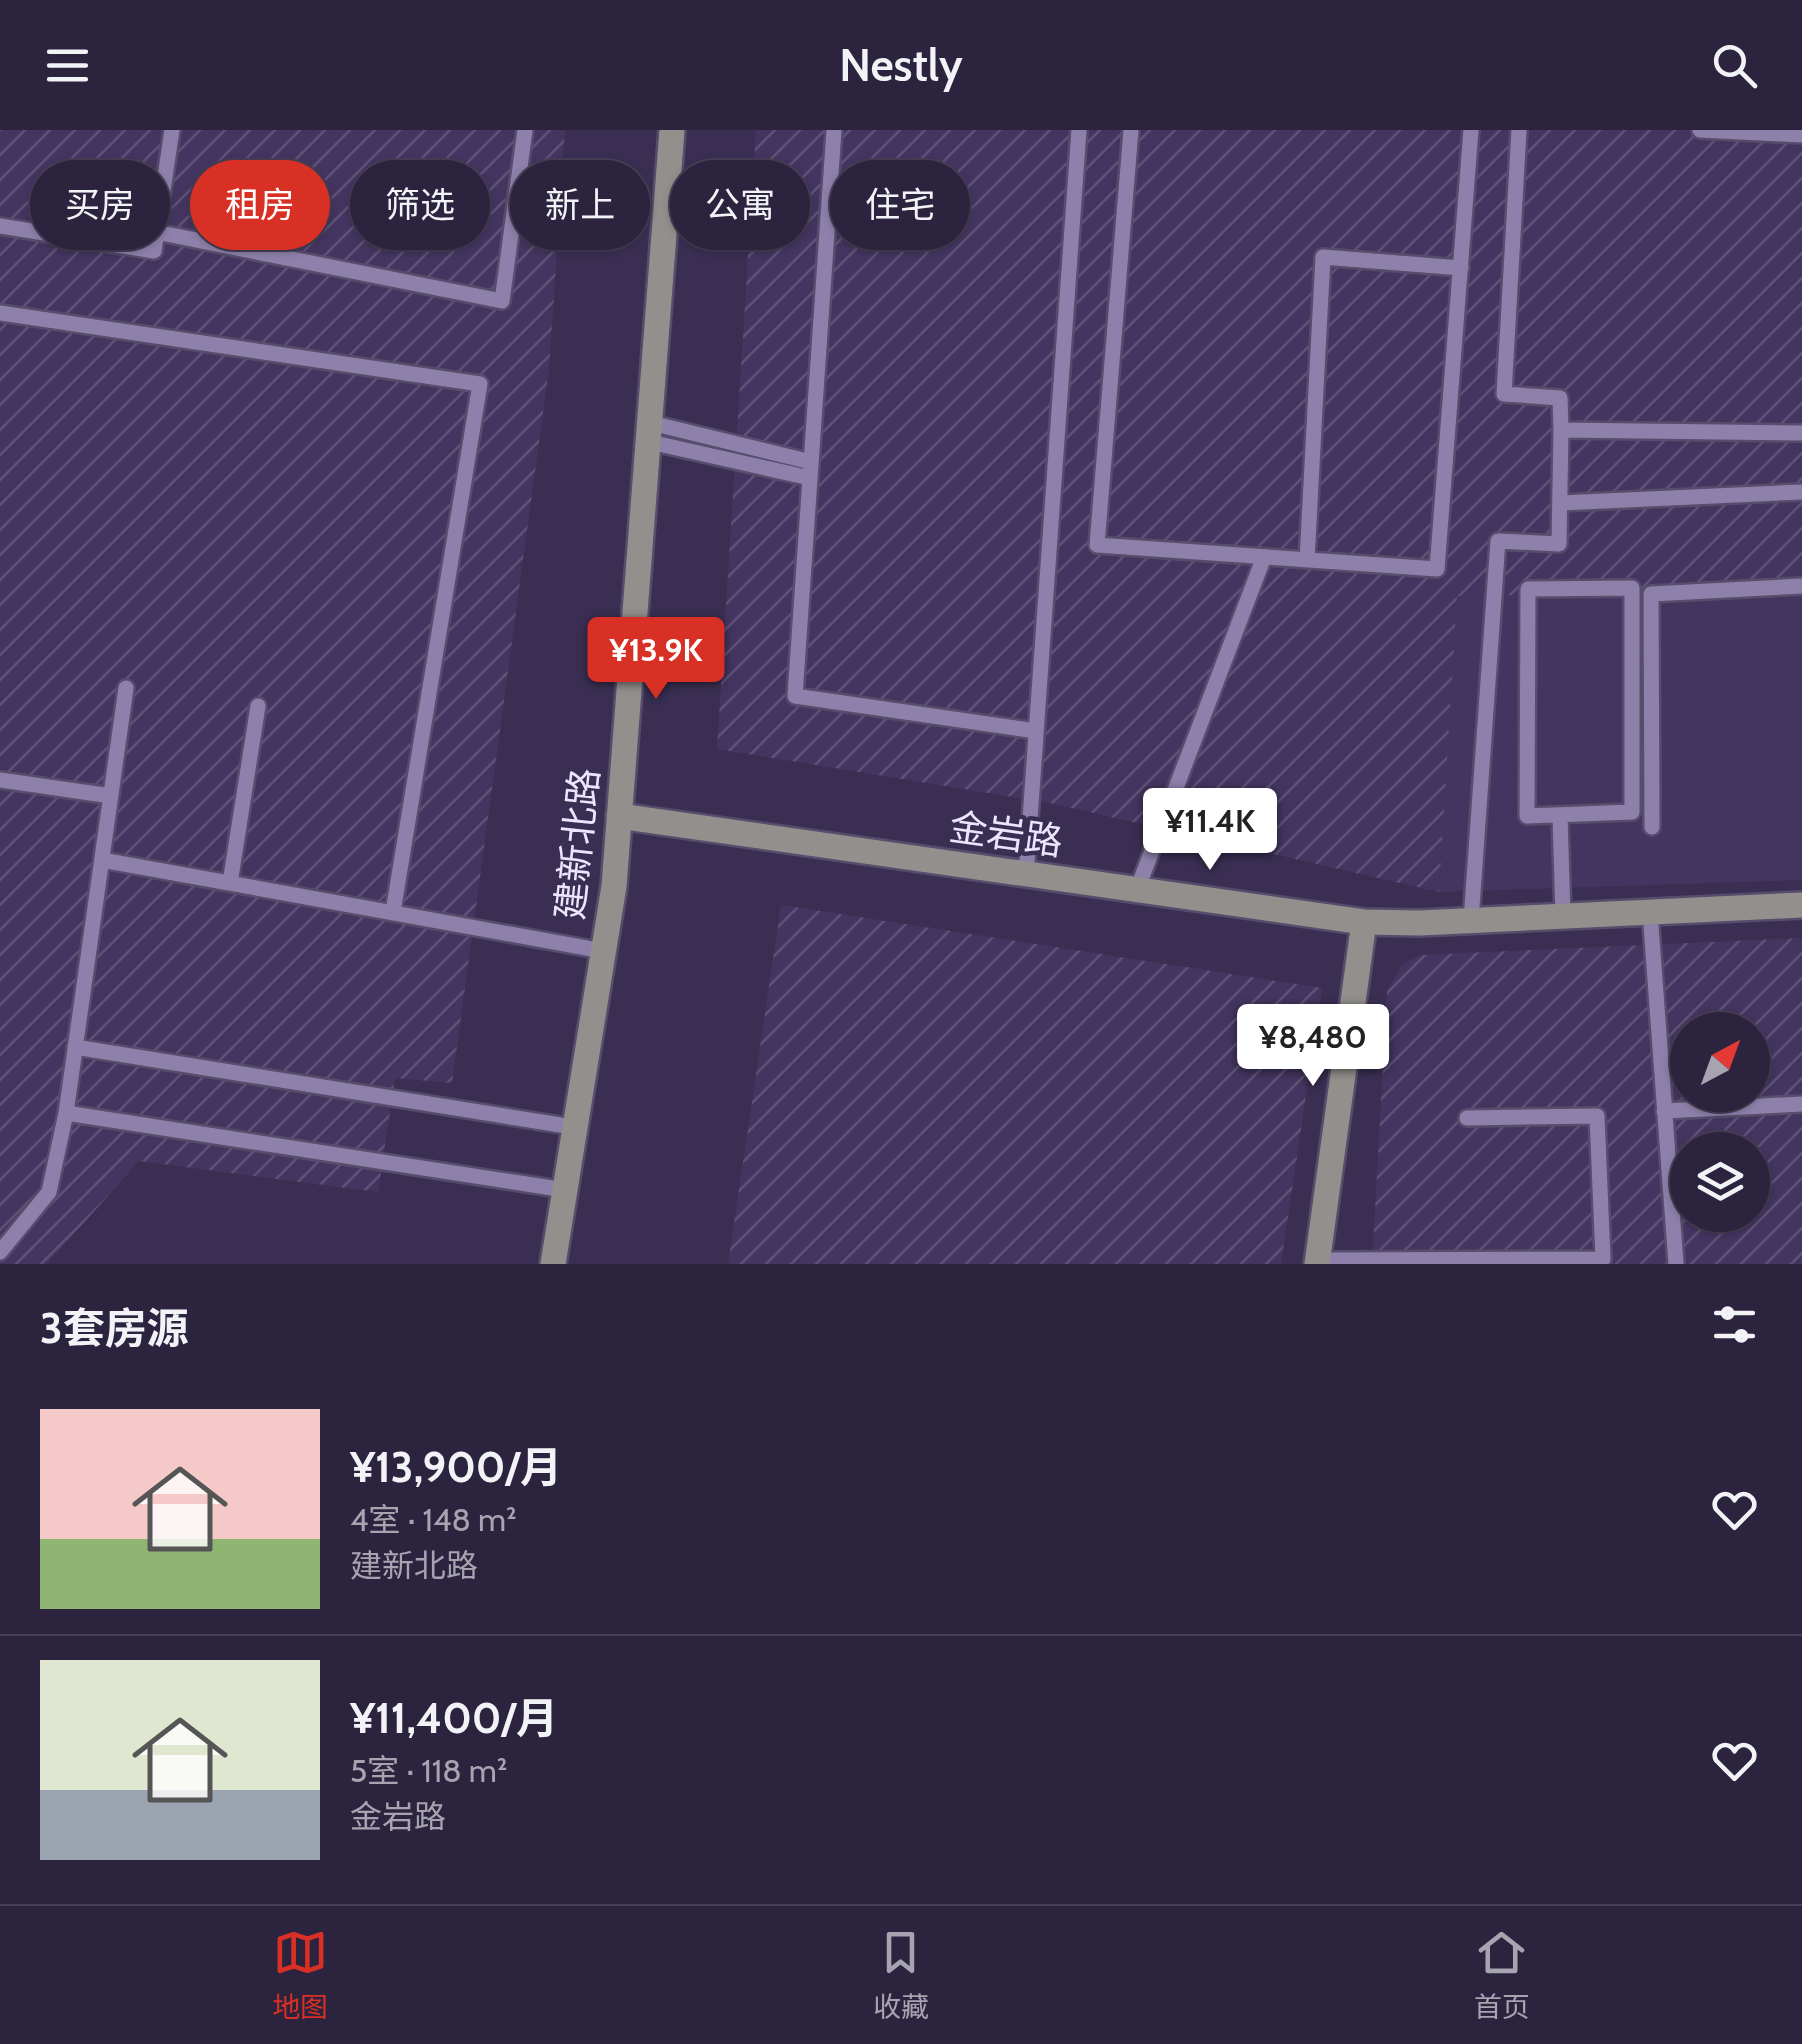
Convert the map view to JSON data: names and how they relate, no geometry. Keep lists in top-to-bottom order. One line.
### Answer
{"streets":{"street":["金岩路","建新北路"]},"crossings":[["金岩路","建新北路"]],"north":"top right","page":{"header":"Nestly","chip":["买房","租房","筛选","新上","公寓","住宅"],"price":["¥13.9K","¥11.4K","¥8,480"],"heading":"3套房源","list":[{"name":"¥13,900/月","note":"4室 · 148 m² · 建新北路"},{"name":"¥11,400/月","note":"5室 · 118 m² · 金岩路"}],"tabs":["地图","收藏","首页"]}}
